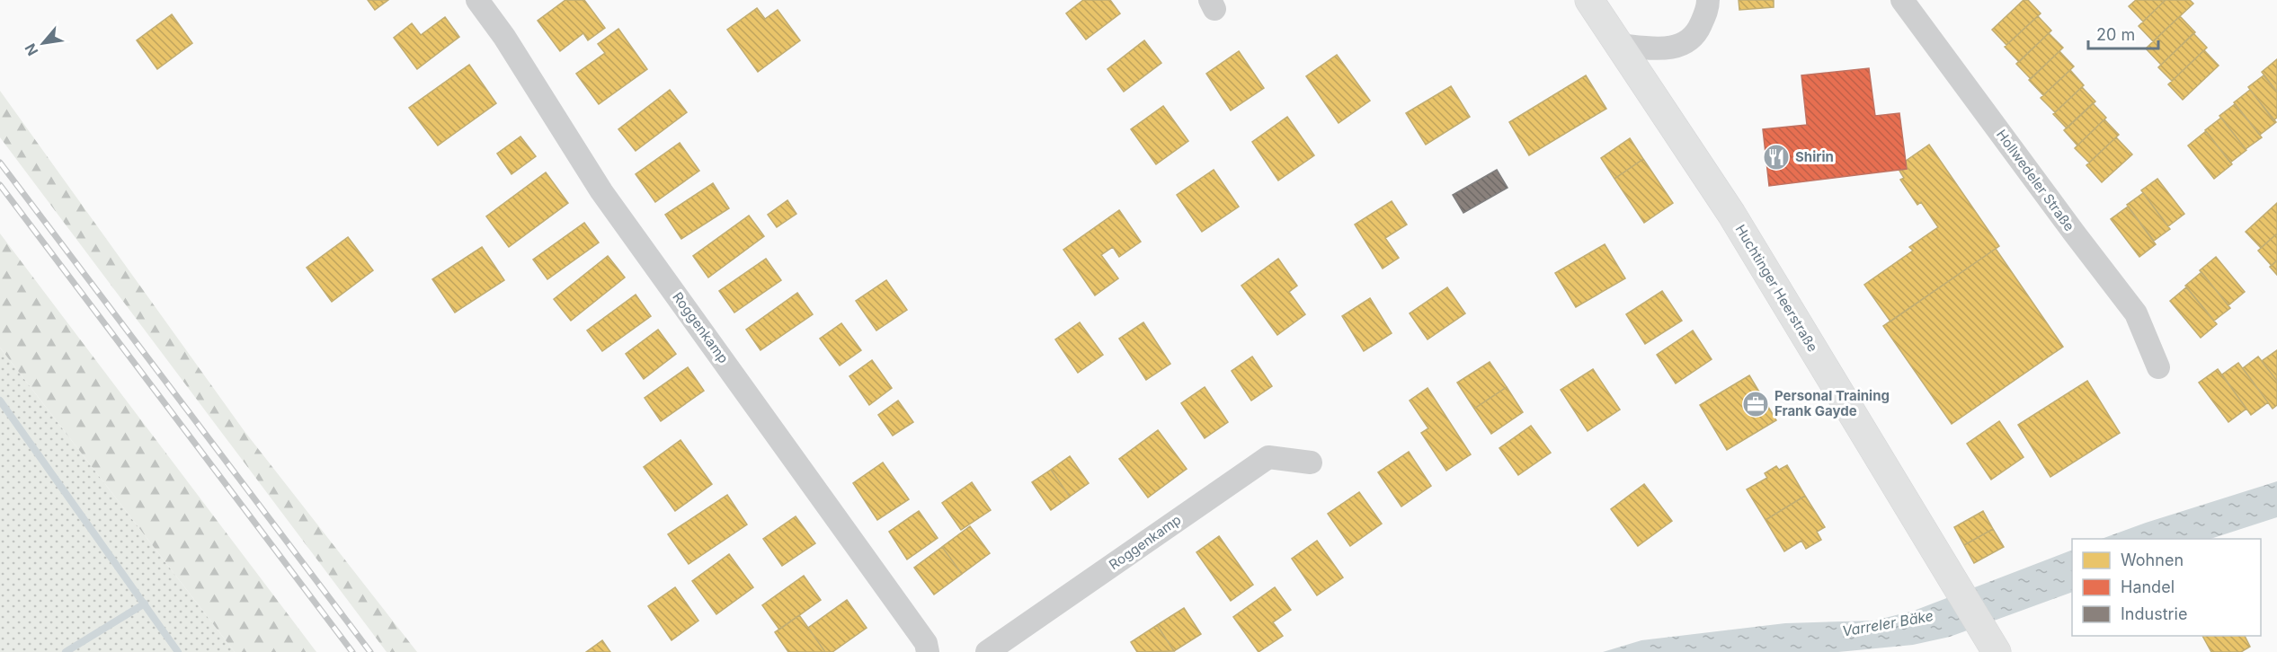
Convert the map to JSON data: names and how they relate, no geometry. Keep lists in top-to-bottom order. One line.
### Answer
{"streets":{"main road":["Huchtinger Heerstraße"],"street":["Hollwedeler Straße","Roggenkamp"]},"water":["Varreler Bäke"],"places":{"restaurant":["Shirin"],"office":["Personal Training Frank Gayde"]},"legend":["Wohnen","Handel","Industrie"],"scale_bar":"20 m","north":"bottom left"}
